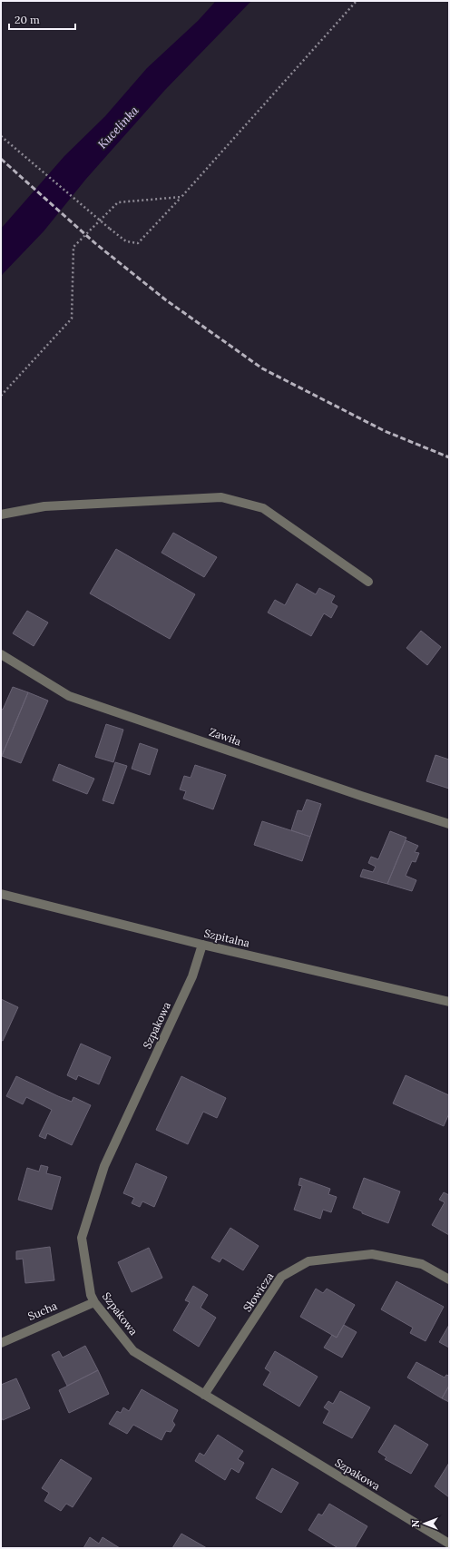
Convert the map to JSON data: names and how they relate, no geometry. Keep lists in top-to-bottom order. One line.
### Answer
{"streets":{"street":["Zawiła","Szpitalna","Szpakowa","Słowicza","Sucha"]},"crossings":[["Szpitalna","Szpakowa"],["Szpakowa","Słowicza"],["Szpakowa","Sucha"]],"water":["Kucelinka"],"scale_bar":"20 m","north":"left"}
